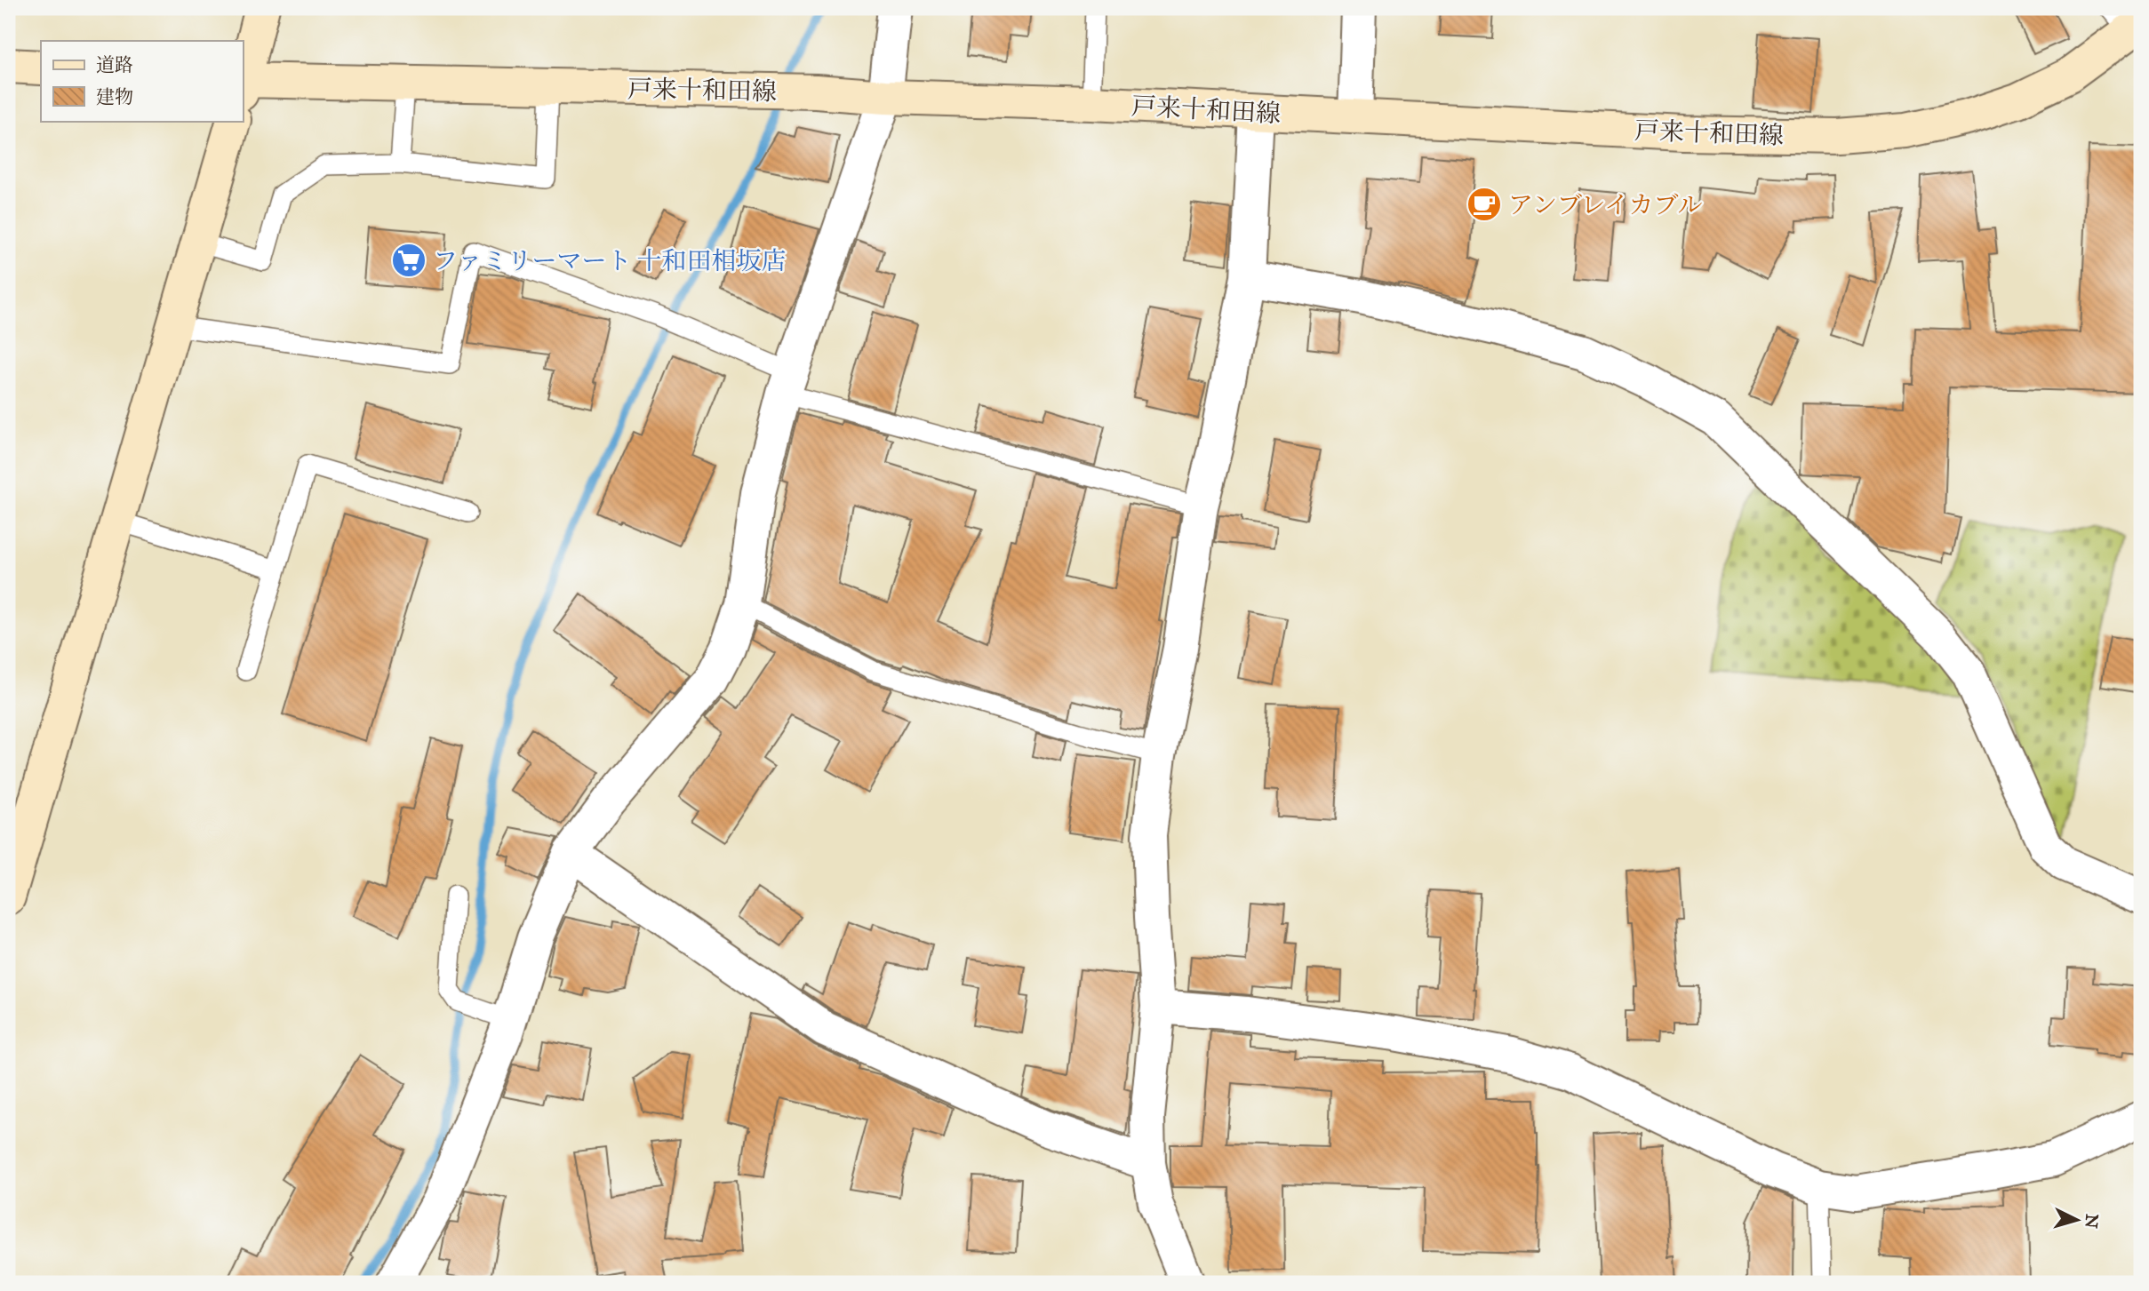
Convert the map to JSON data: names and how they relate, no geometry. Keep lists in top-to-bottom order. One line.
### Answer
{"streets":{"main road":["戸来十和田線"]},"places":{"cafe":["アンブレイカブル"],"supermarket":["ファミリーマート 十和田相坂店"]},"legend":["道路","建物"],"north":"right"}
